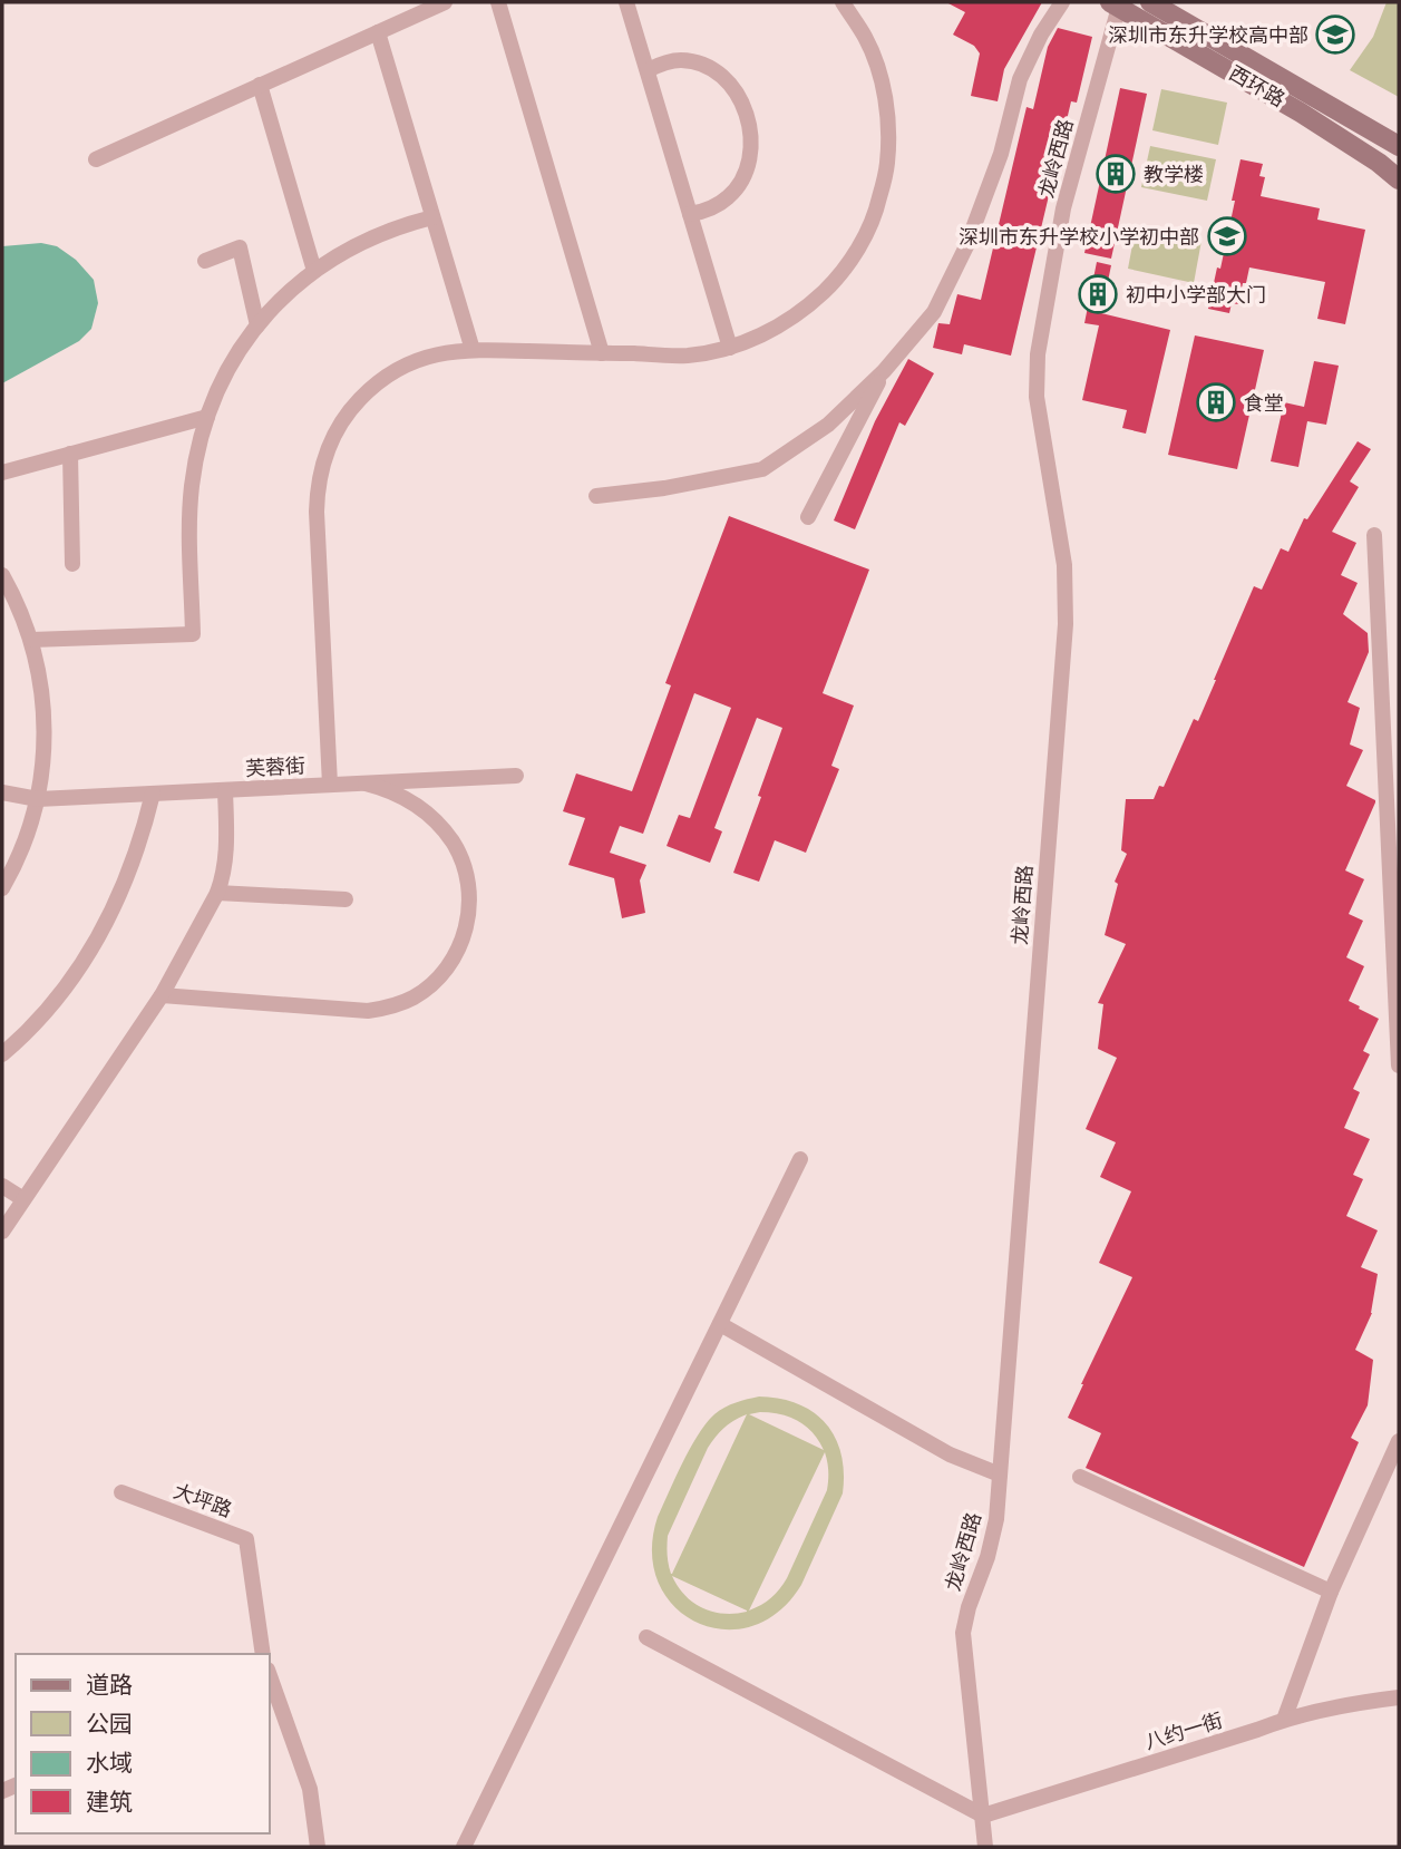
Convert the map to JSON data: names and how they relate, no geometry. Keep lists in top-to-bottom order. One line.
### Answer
{"streets":{"main road":["西环路"],"street":["龙岭西路","芙蓉街","大坪路","八约一街"]},"crossings":[["西环路","龙岭西路"],["龙岭西路","八约一街"]],"places":{"school or university":["深圳市东升学校高中部","深圳市东升学校小学初中部"],"building":["教学楼","初中小学部大门","食堂"]},"legend":["道路","公园","水域","建筑"]}
